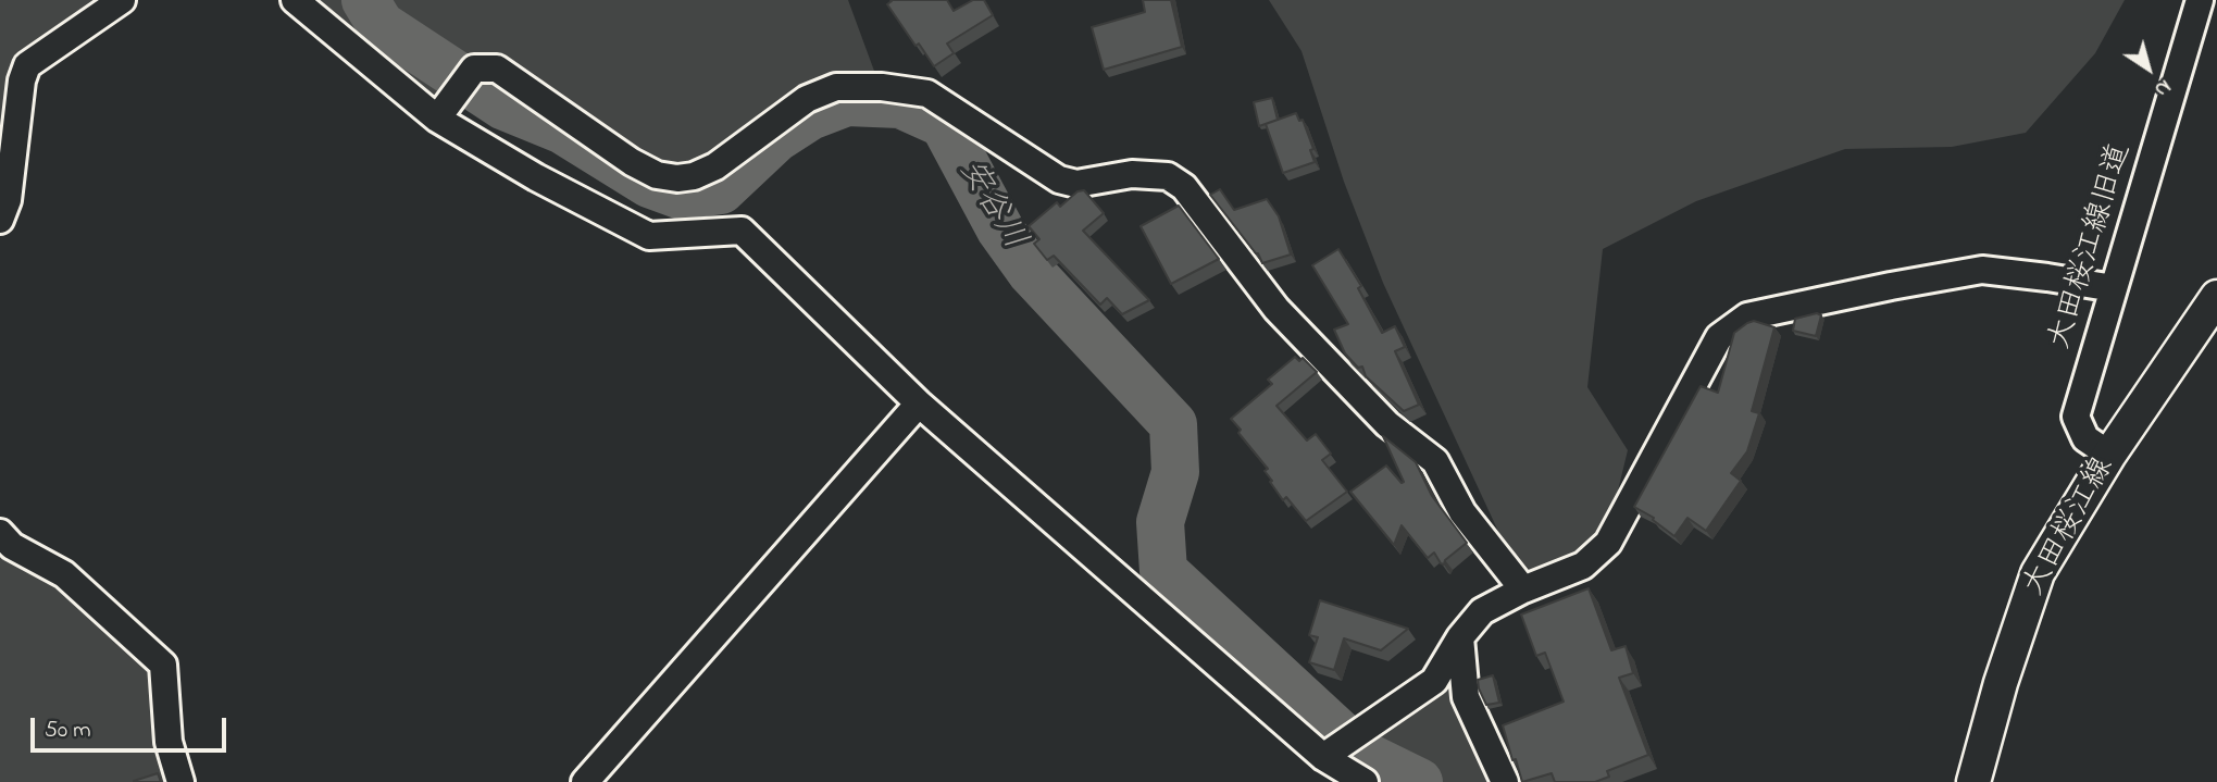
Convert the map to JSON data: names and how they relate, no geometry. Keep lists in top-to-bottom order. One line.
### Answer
{"streets":{"main road":["大田桜江線"],"street":["大田桜江線旧道"]},"crossings":[["大田桜江線旧道","大田桜江線"]],"water":["安谷川"],"scale_bar":"50 m","north":"bottom right"}
